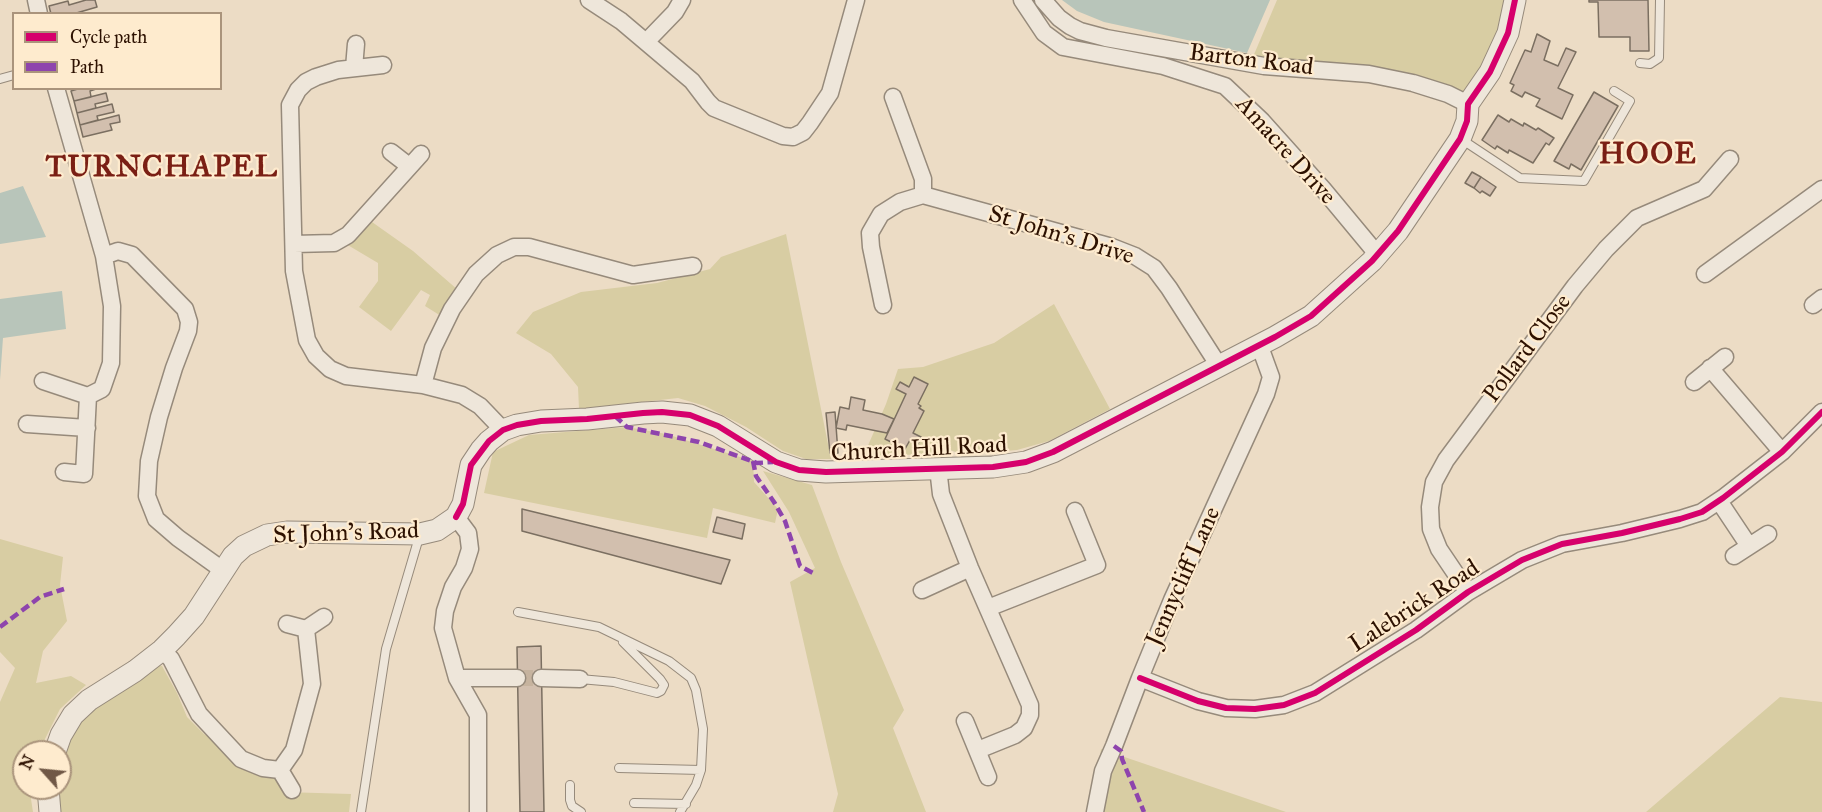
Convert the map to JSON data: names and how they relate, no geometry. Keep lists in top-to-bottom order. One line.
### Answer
{"streets":{"street":["Barton Road","Amacre Drive","St John's Drive","Pollard Close","Church Hill Road","St John's Road","Jennycliff Lane","Lalebrick Road"]},"crossings":[["Barton Road","Church Hill Road"],["Amacre Drive","Church Hill Road"],["St John's Drive","Church Hill Road"],["Pollard Close","Lalebrick Road"],["Church Hill Road","Jennycliff Lane"],["Jennycliff Lane","Lalebrick Road"]],"districts":["HOOE","TURNCHAPEL"],"legend":["Cycle path","Path"],"north":"top left"}
